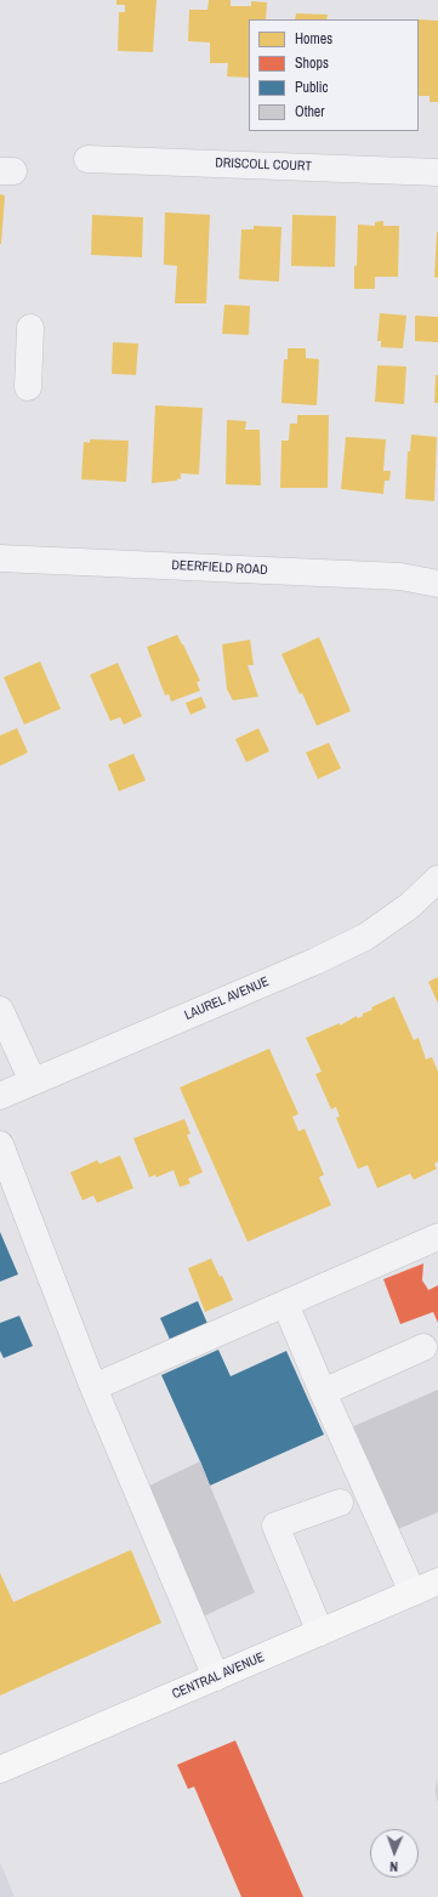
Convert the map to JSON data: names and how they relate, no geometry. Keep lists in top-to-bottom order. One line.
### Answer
{"streets":{"main road":["CENTRAL AVENUE"],"street":["DRISCOLL COURT","DEERFIELD ROAD","LAUREL AVENUE"]},"legend":["Homes","Shops","Public","Other"],"north":"bottom"}
